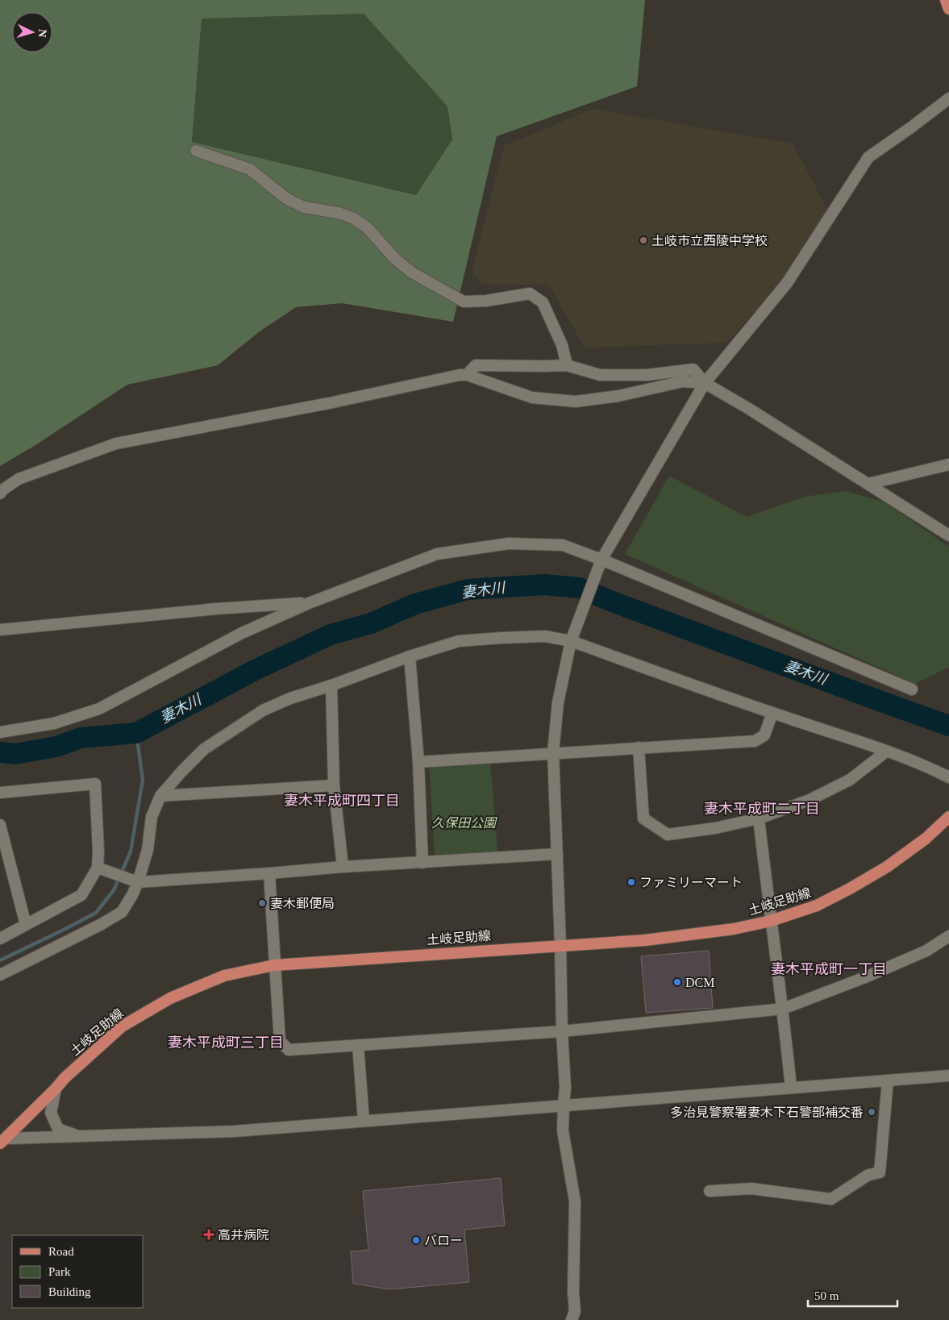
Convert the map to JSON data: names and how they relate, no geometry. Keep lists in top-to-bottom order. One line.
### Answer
{"streets":{"main road":["土岐足助線"]},"districts":["妻木平成町四丁目","妻木平成町二丁目","妻木平成町一丁目","妻木平成町三丁目"],"water":["妻木川"],"parks":["久保田公園"],"places":{"other":["土岐市立西陵中学校","ファミリーマート","妻木郵便局","DCM","多治見警察署妻木下石警部補交番","バロー"],"health":["高井病院"]},"legend":["Road","Park","Building"],"scale_bar":"50 m","north":"right"}
